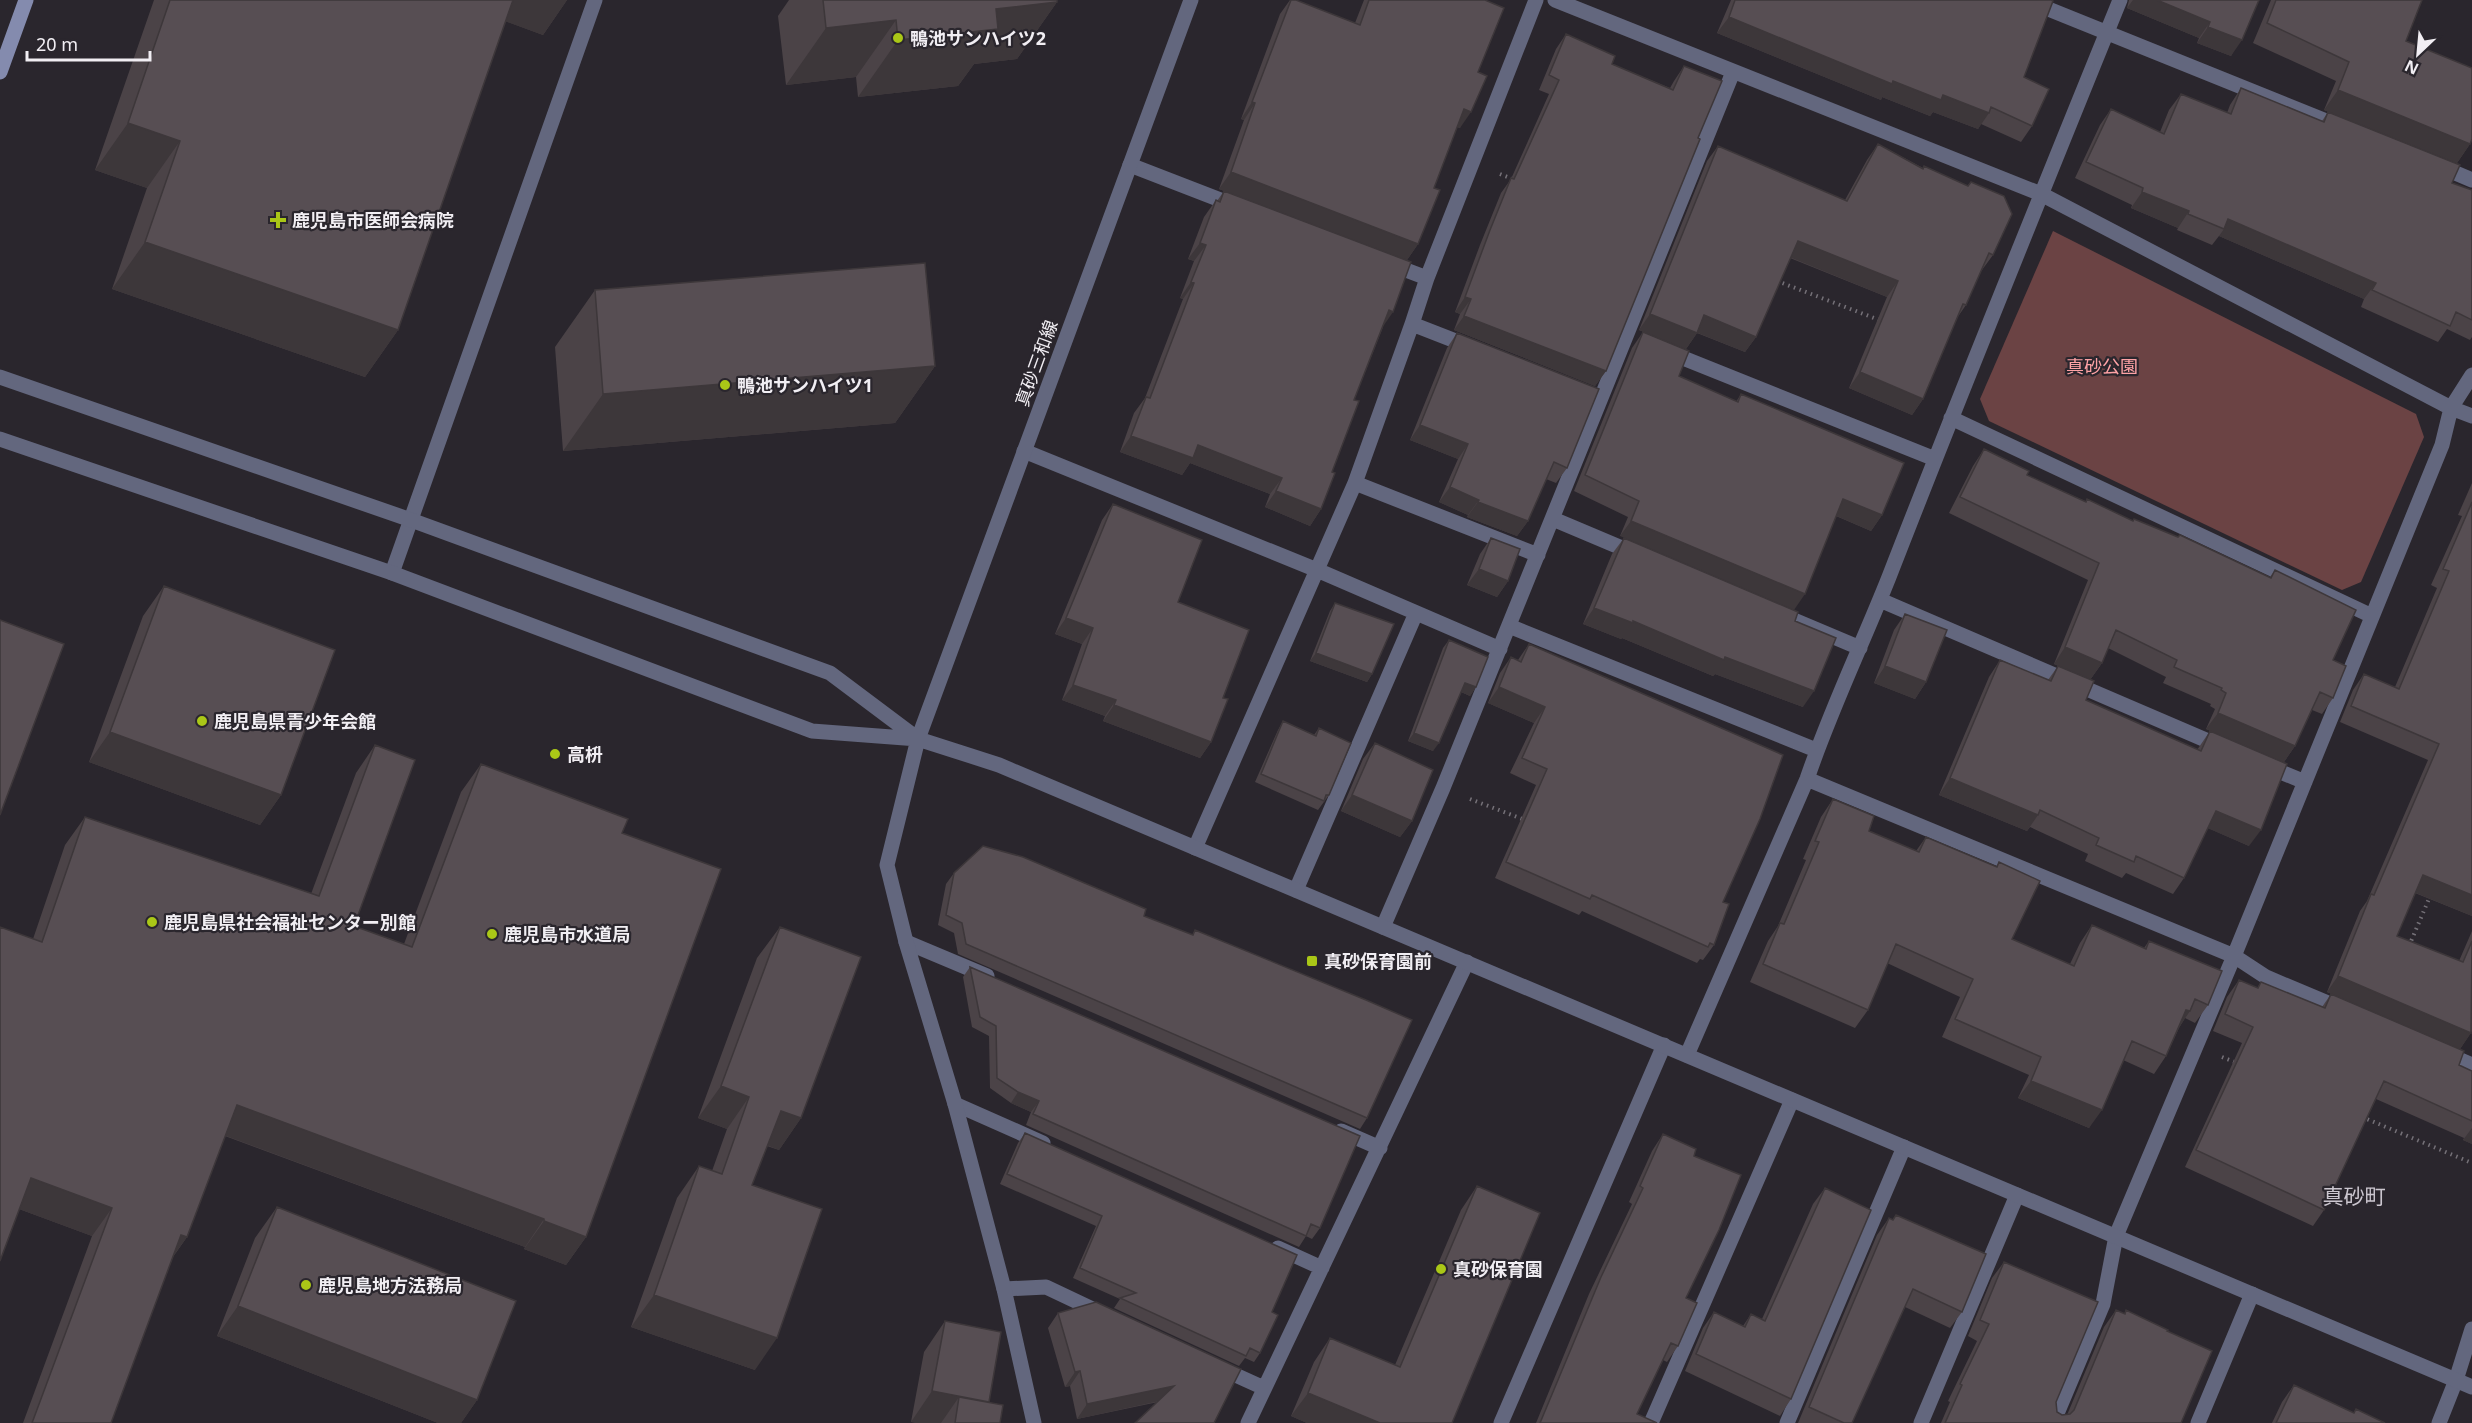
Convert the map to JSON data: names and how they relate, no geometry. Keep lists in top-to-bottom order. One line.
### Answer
{"streets":{"street":["真砂三和線"]},"districts":["真砂町"],"parks":["真砂公園"],"places":{"other":["鴨池サンハイツ2","鴨池サンハイツ1","鹿児島県青少年会館","高枡","鹿児島県社会福祉センター別館","鹿児島市水道局","真砂保育園","鹿児島地方法務局"],"health":["鹿児島市医師会病院"],"transit":["真砂保育園前"]},"scale_bar":"20 m","north":"bottom left"}
